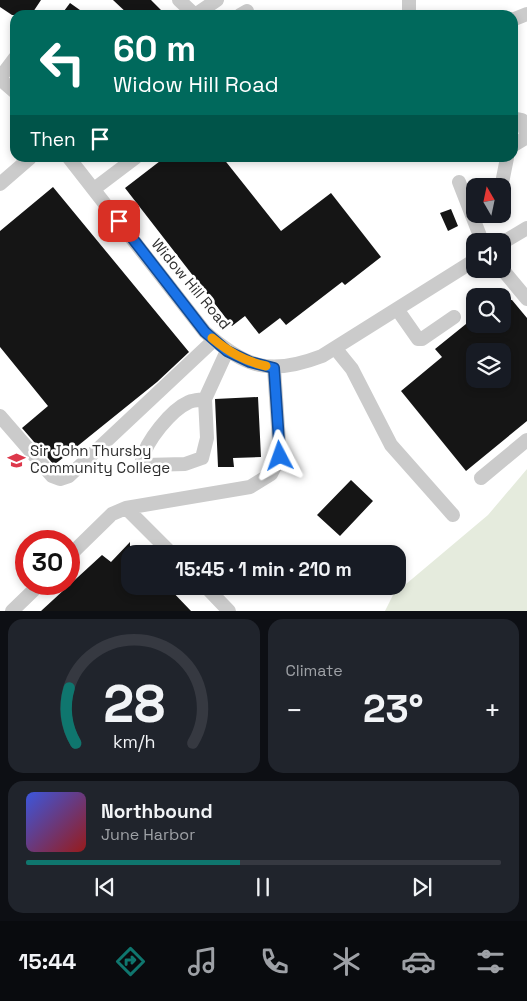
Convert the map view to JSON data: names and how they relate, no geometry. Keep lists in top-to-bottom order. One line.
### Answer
{"streets":{"street":["Widow Hill Road"]},"places":{"school or university":["Sir John Thursby Community College"]},"north":"top","page":{"turn":["60 m","Widow Hill Road"],"then":"Then","limit":"30","trip":"15:45 · 1 min · 210 m","tile":"Climate","heat":["−","23°","+"],"song":["Northbound","June Harbor"],"tabs":"15:44","gauge":["28","km/h"]}}
